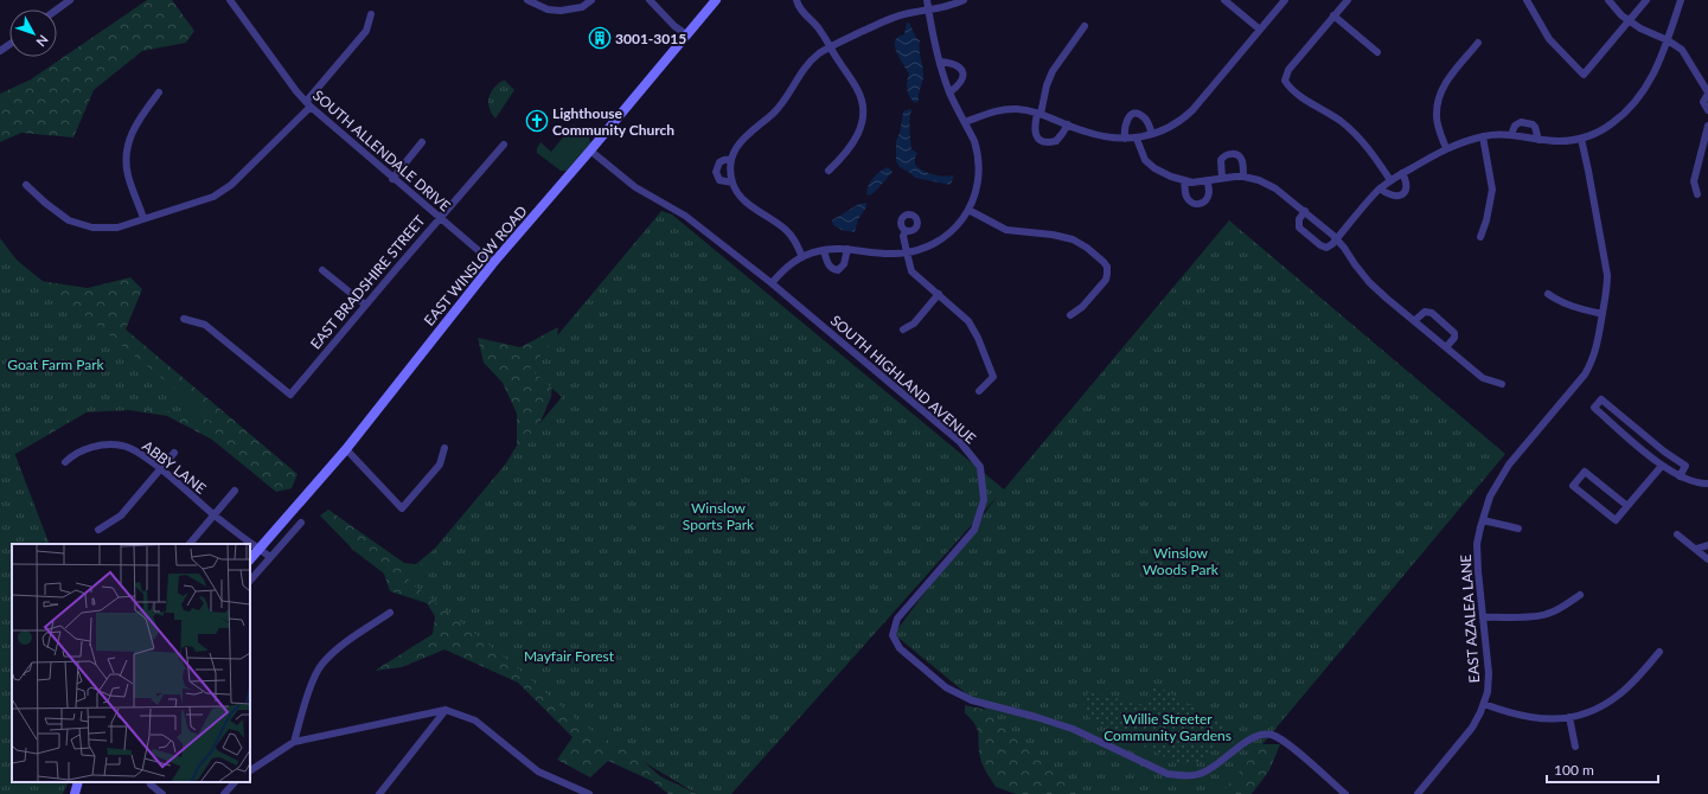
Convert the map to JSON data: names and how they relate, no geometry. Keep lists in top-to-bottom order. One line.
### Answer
{"streets":{"main road":["EAST WINSLOW ROAD"],"street":["SOUTH ALLENDALE DRIVE","EAST BRADSHIRE STREET","SOUTH HIGHLAND AVENUE","ABBY LANE","EAST AZALEA LANE"]},"crossings":[["SOUTH ALLENDALE DRIVE","EAST WINSLOW ROAD"],["SOUTH ALLENDALE DRIVE","EAST BRADSHIRE STREET"],["EAST WINSLOW ROAD","SOUTH HIGHLAND AVENUE"],["EAST WINSLOW ROAD","ABBY LANE"]],"parks":["Goat Farm Park","Winslow Sports Park","Winslow Woods Park","Mayfair Forest","Willie Streeter Community Gardens"],"places":{"building":["3001-3015"],"church":["Lighthouse Community Church"]},"scale_bar":"100 m","north":"bottom right"}
